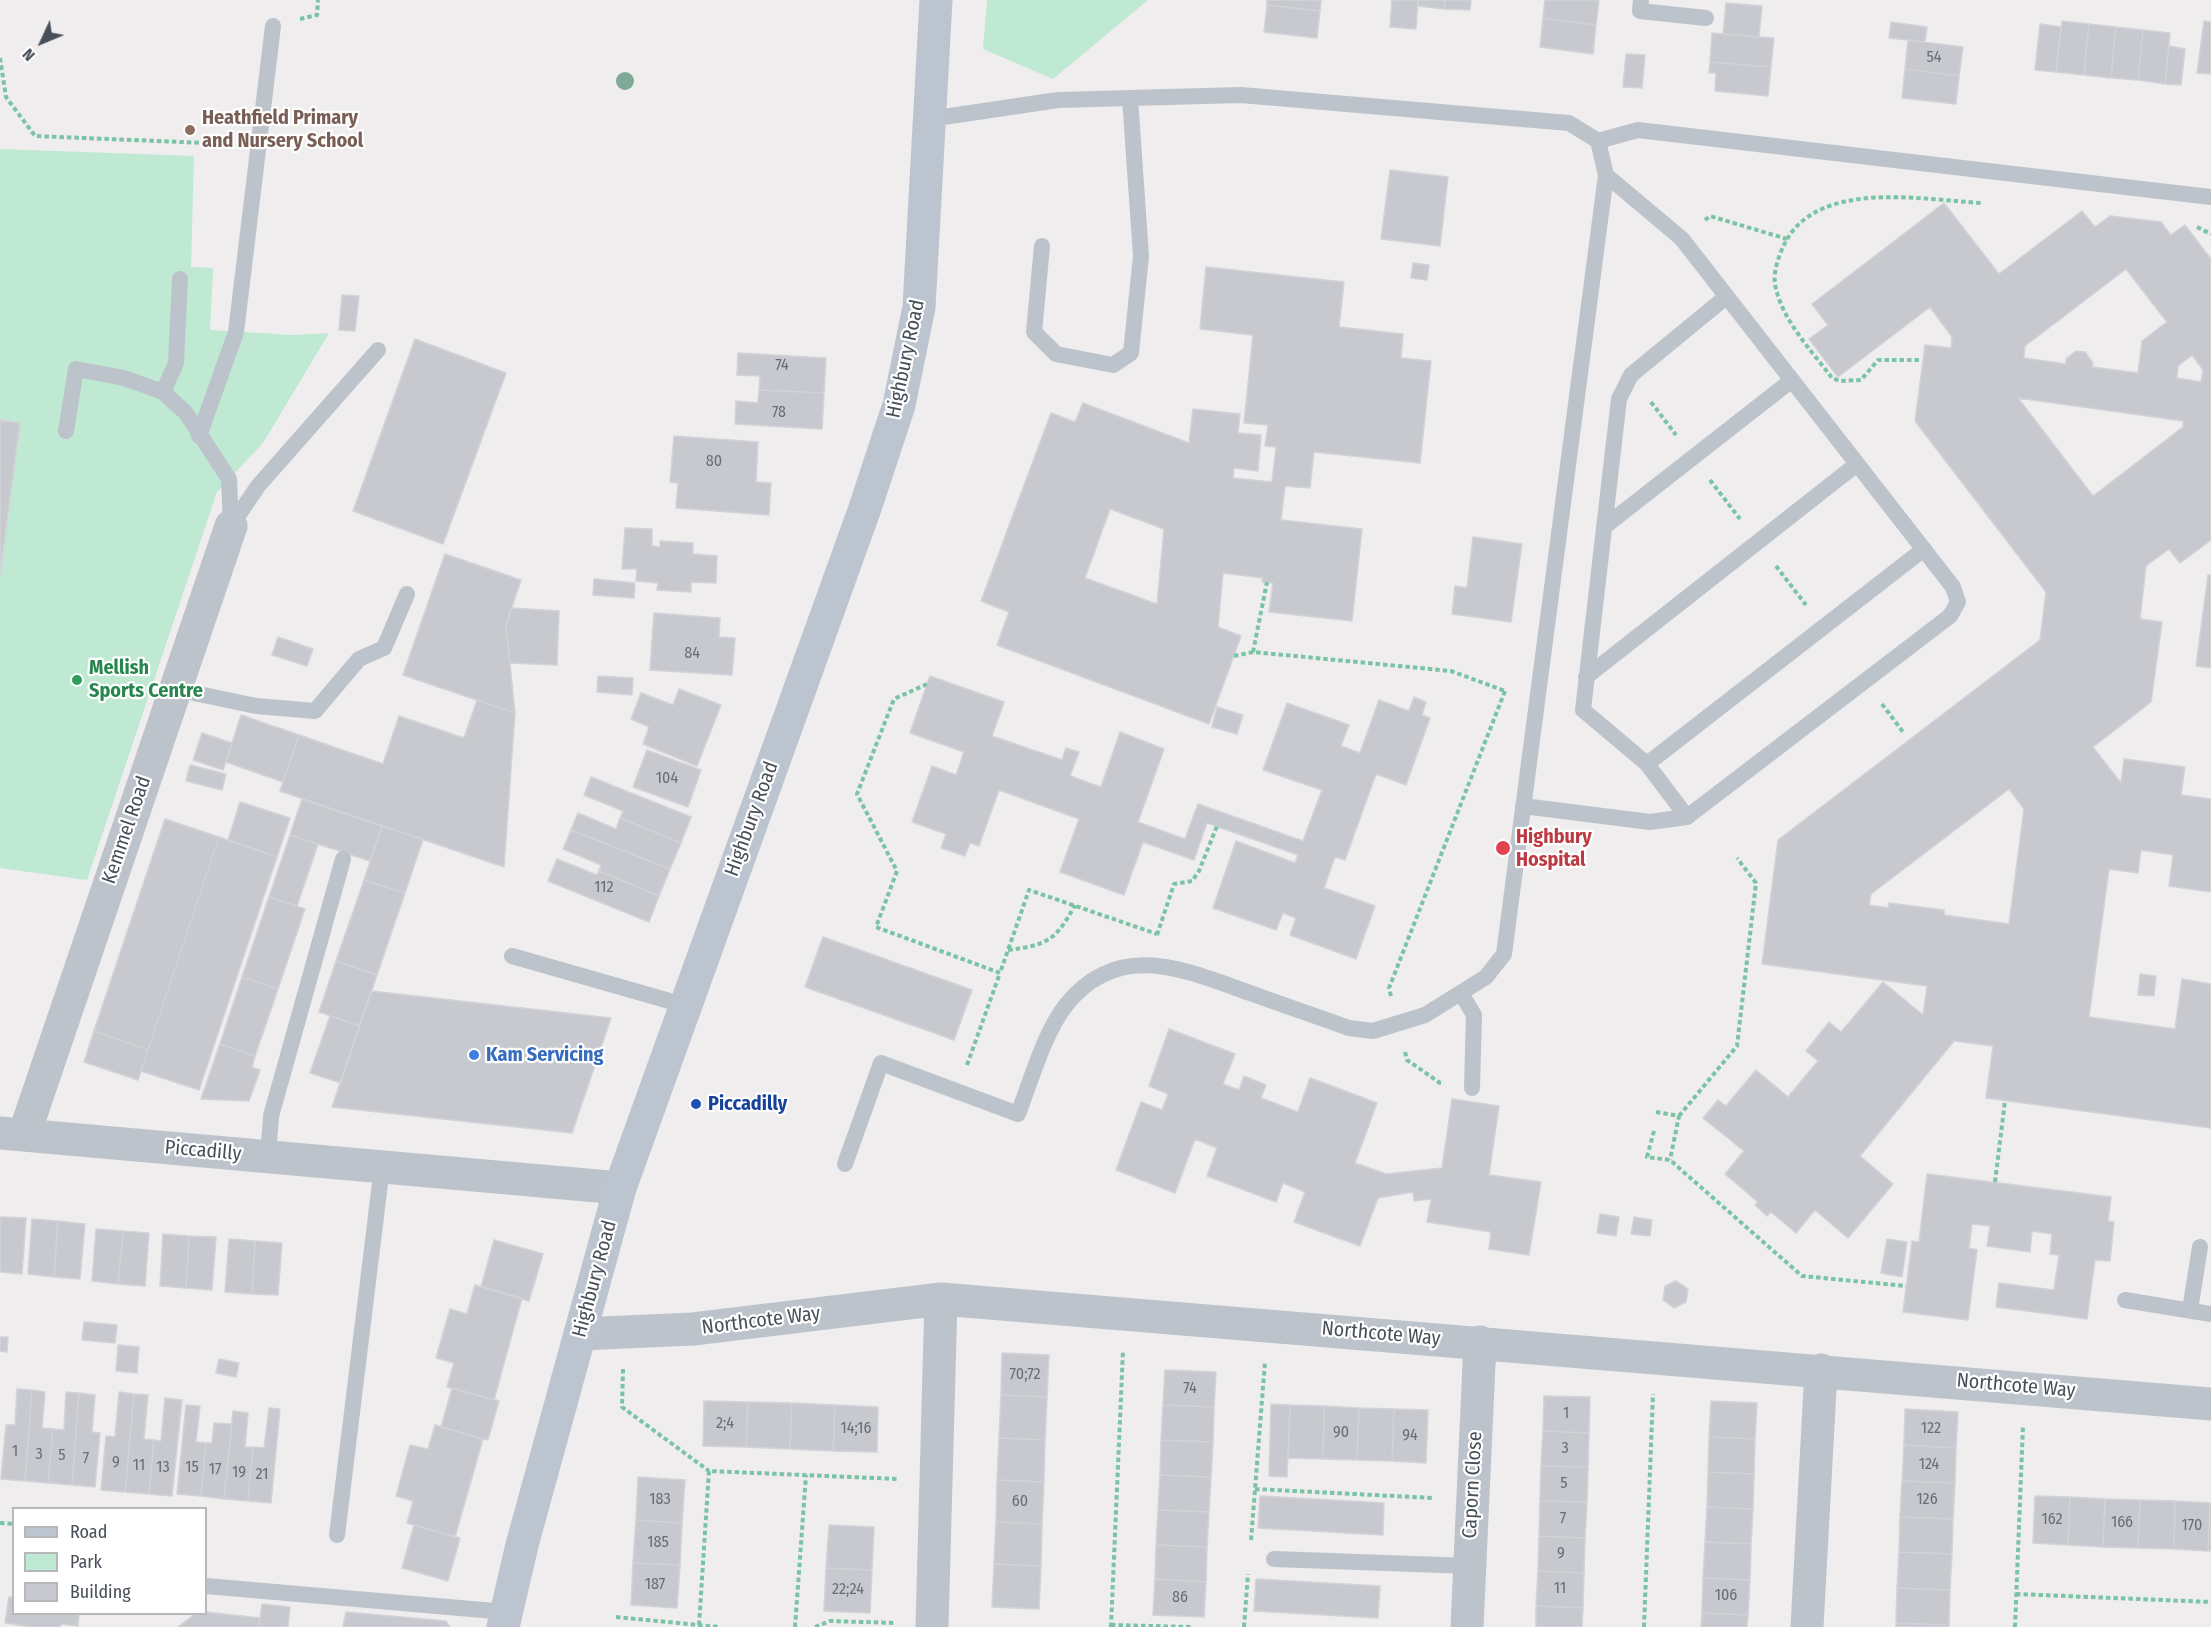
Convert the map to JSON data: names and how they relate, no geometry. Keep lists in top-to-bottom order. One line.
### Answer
{"streets":{"main road":["Highbury Road"],"street":["Kemmel Road","Piccadilly","Northcote Way","Caporn Close"]},"crossings":[["Highbury Road","Piccadilly"],["Highbury Road","Northcote Way"],["Kemmel Road","Piccadilly"],["Northcote Way","Caporn Close"]],"places":["Heathfield Primary and Nursery School","Mellish Sports Centre","Highbury Hospital","Kam Servicing","Piccadilly"],"house_numbers":["54","74","78","80","84","104","112","70;72","74","1","2;4","14;16","122","90","94","3","1","3","5","7","9","124","11","13","15","17","19","21","5","183","126","60","7","162","166","170","185","9","187","11","22;24","106","86"],"legend":["Road","Park","Building"],"north":"bottom left"}
